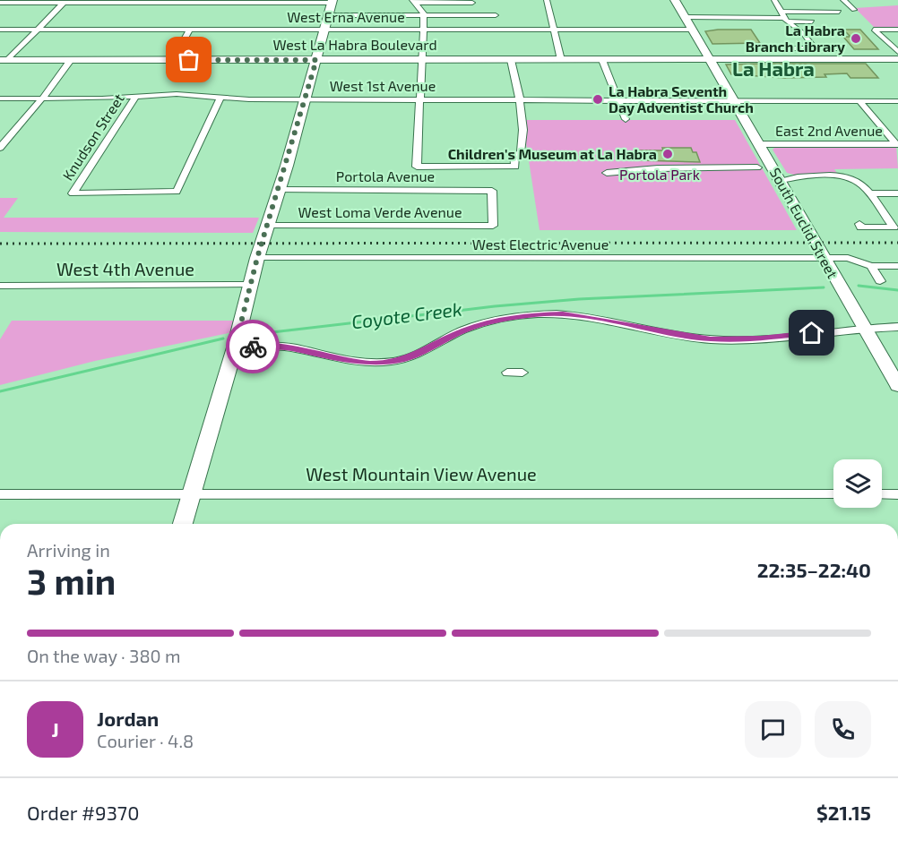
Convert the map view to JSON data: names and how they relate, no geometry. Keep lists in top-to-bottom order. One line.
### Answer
{"streets":{"main road":["West La Habra Boulevard","South Euclid Street"],"street":["West Erna Avenue","West 1st Avenue","East 2nd Avenue","Knudson Street","Portola Avenue","West Loma Verde Avenue","West Electric Avenue","West 4th Avenue","West Mountain View Avenue"]},"crossings":[["West Erna Avenue","South Euclid Street"],["West La Habra Boulevard","South Euclid Street"],["West 1st Avenue","Knudson Street"],["West 1st Avenue","South Euclid Street"],["East 2nd Avenue","South Euclid Street"],["Portola Avenue","West Loma Verde Avenue"],["South Euclid Street","West Electric Avenue"]],"districts":["La Habra"],"water":["Coyote Creek"],"parks":["Portola Park"],"places":["La Habra Branch Library","La Habra Seventh Day Adventist Church","Children's Museum at La Habra"],"page":{"heading":["3 min","Arriving in","22:35–22:40"],"panel":["Jordan","Courier · 4.8","Order #9370","$21.15"],"bar":"On the way · 380 m","round":"J"}}
